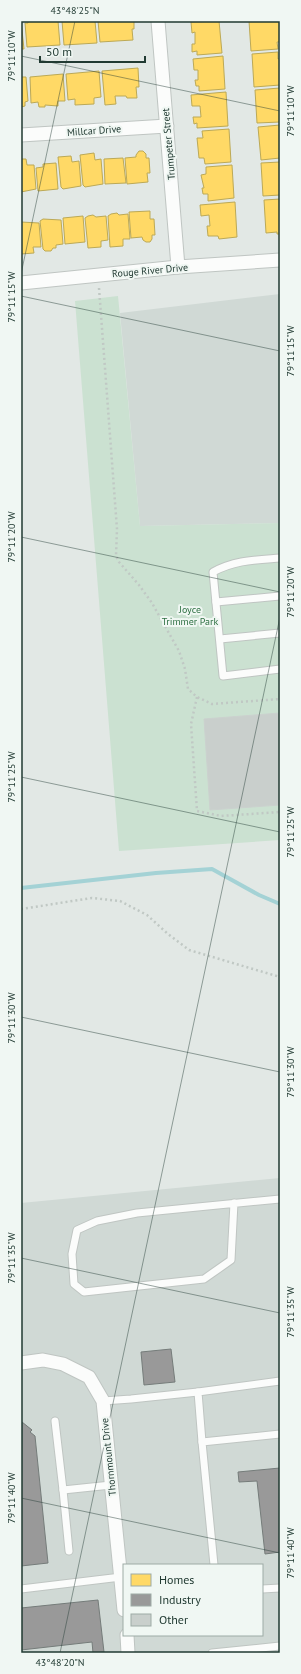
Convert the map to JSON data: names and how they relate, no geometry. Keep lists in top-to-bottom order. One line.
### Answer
{"streets":{"street":["Millcar Drive","Trumpeter Street","Rouge River Drive","Thornmount Drive"]},"crossings":[["Millcar Drive","Trumpeter Street"],["Trumpeter Street","Rouge River Drive"]],"parks":["Joyce Trimmer Park"],"legend":["Homes","Industry","Other"],"scale_bar":"50 m","coordinates":["43°48'25\"N","79°11'10\"W","79°11'15\"W","79°11'20\"W","79°11'25\"W","79°11'30\"W","79°11'35\"W","79°11'40\"W","43°48'20\"N"]}
